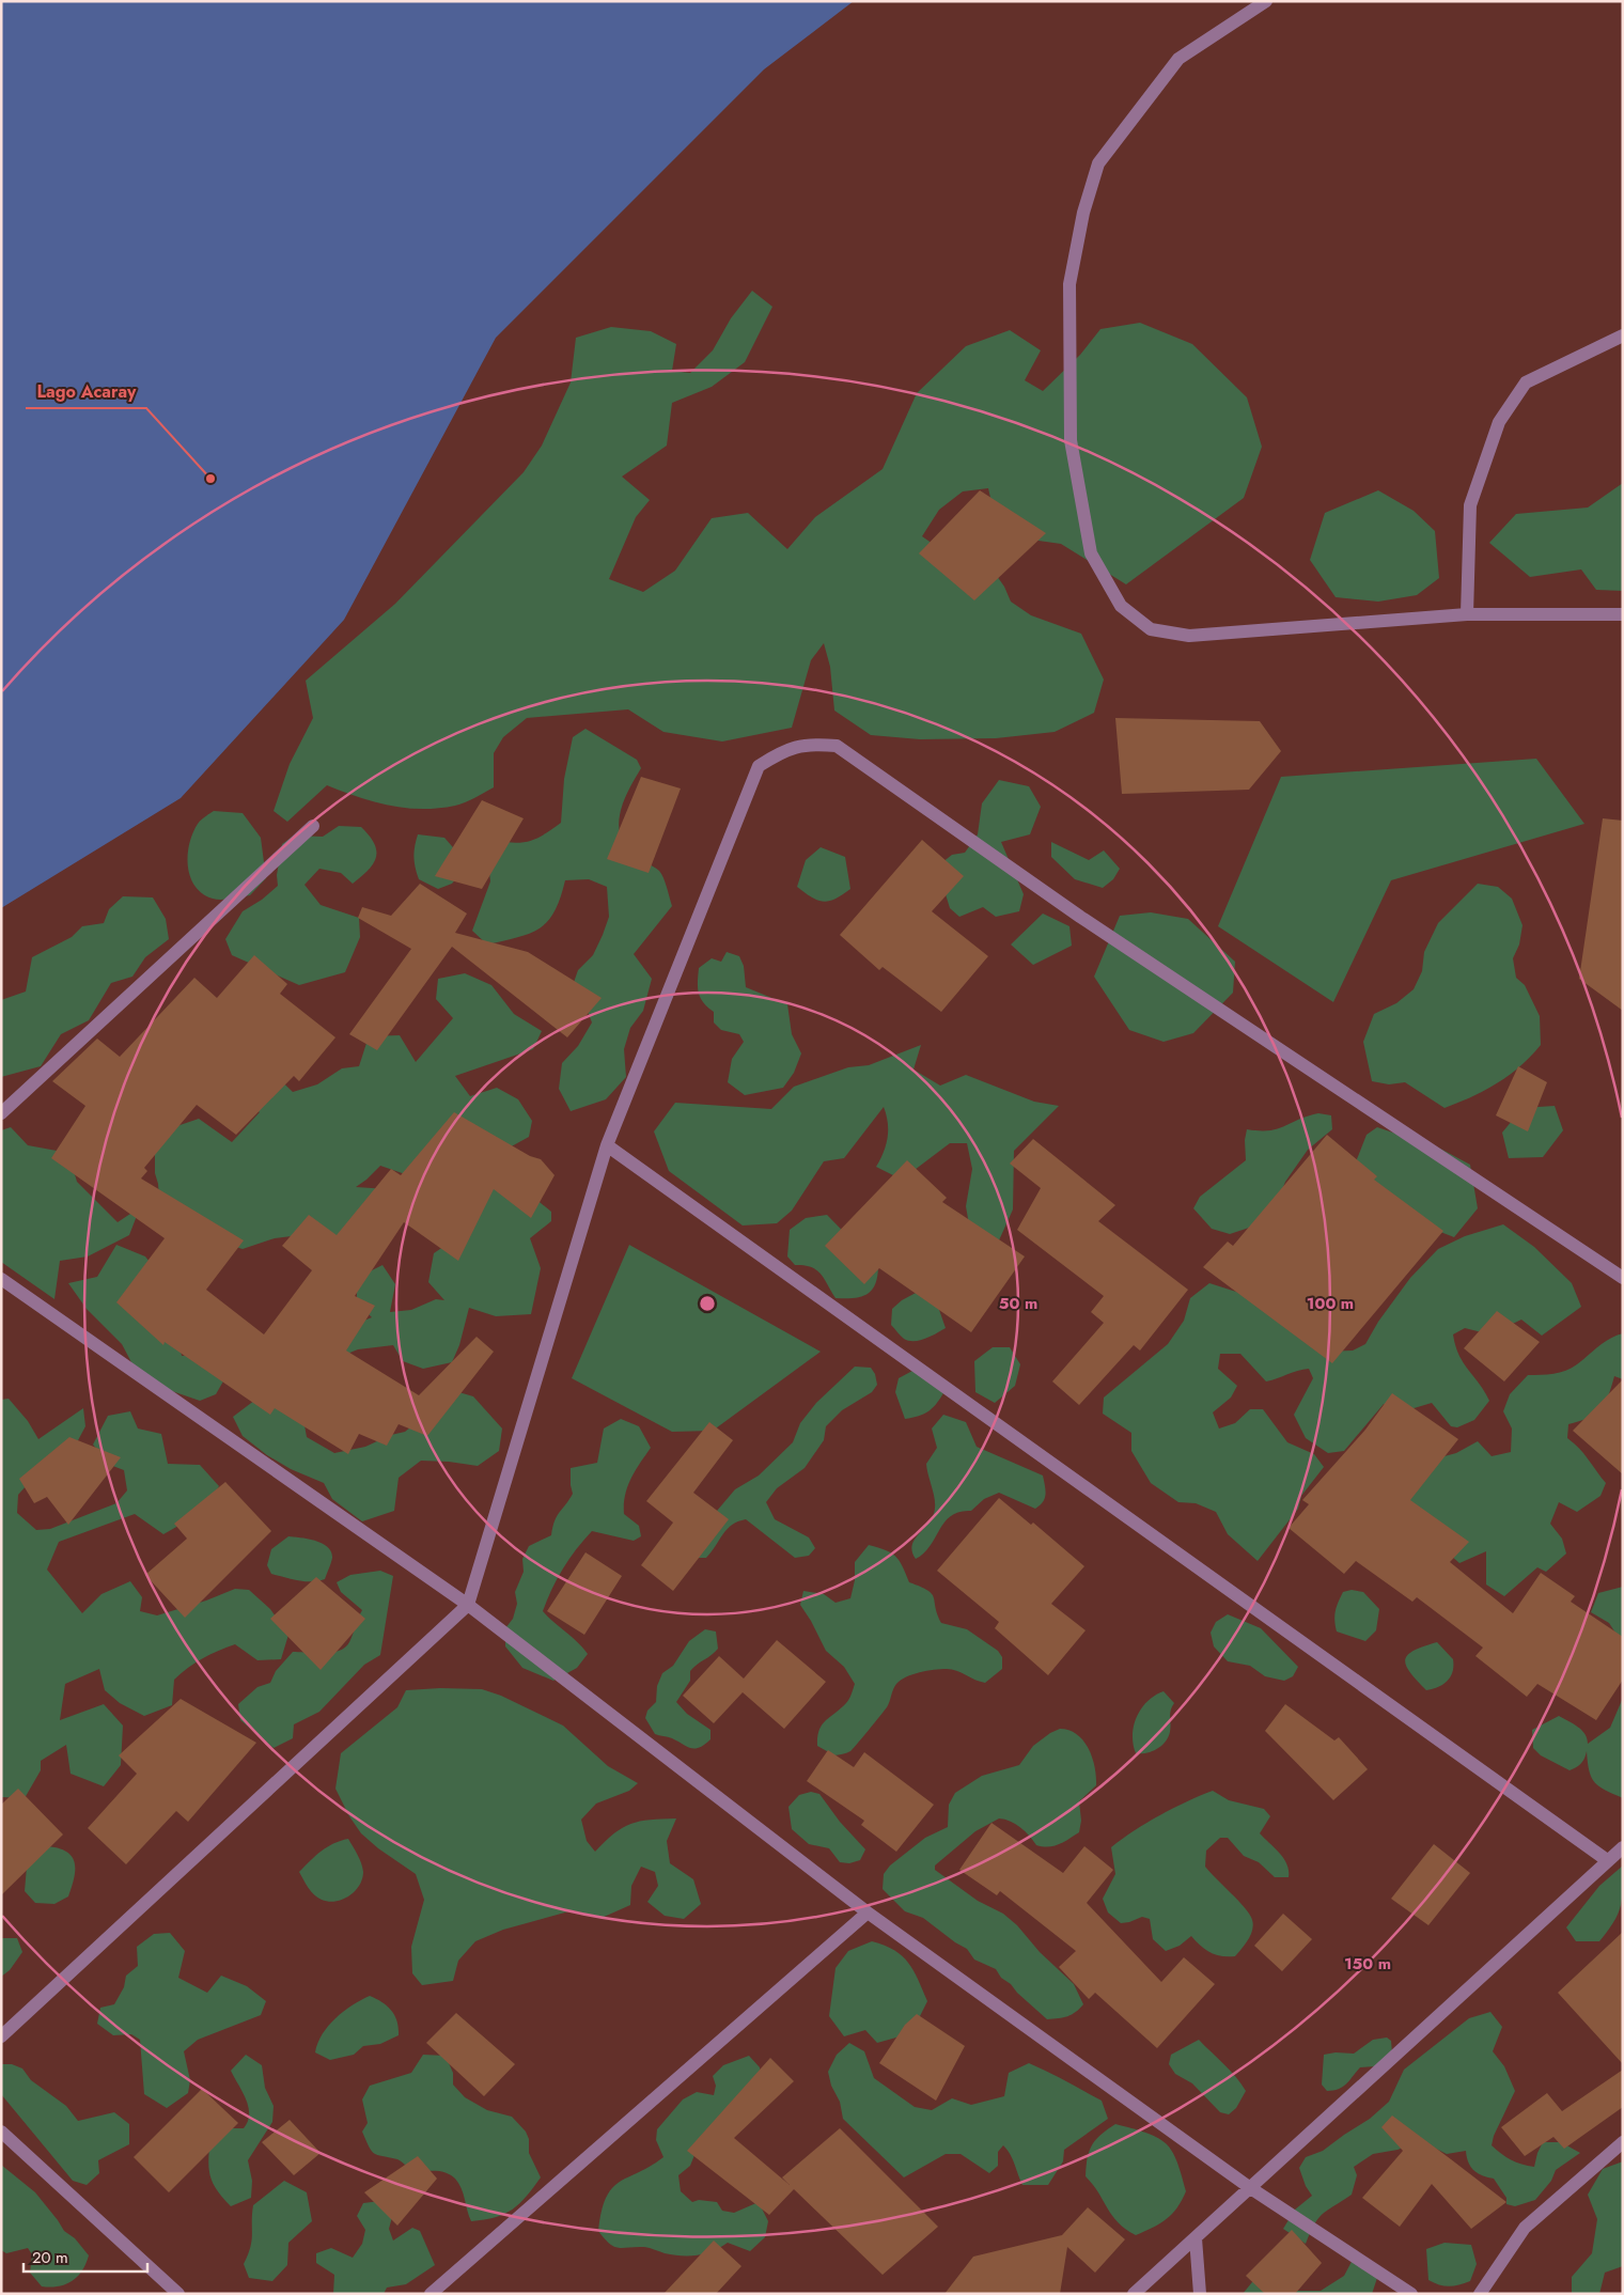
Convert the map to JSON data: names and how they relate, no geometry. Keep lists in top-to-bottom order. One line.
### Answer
{"places":["Lago Acaray"],"scale_bar":"20 m","rings":["50 m","100 m","150 m"]}
